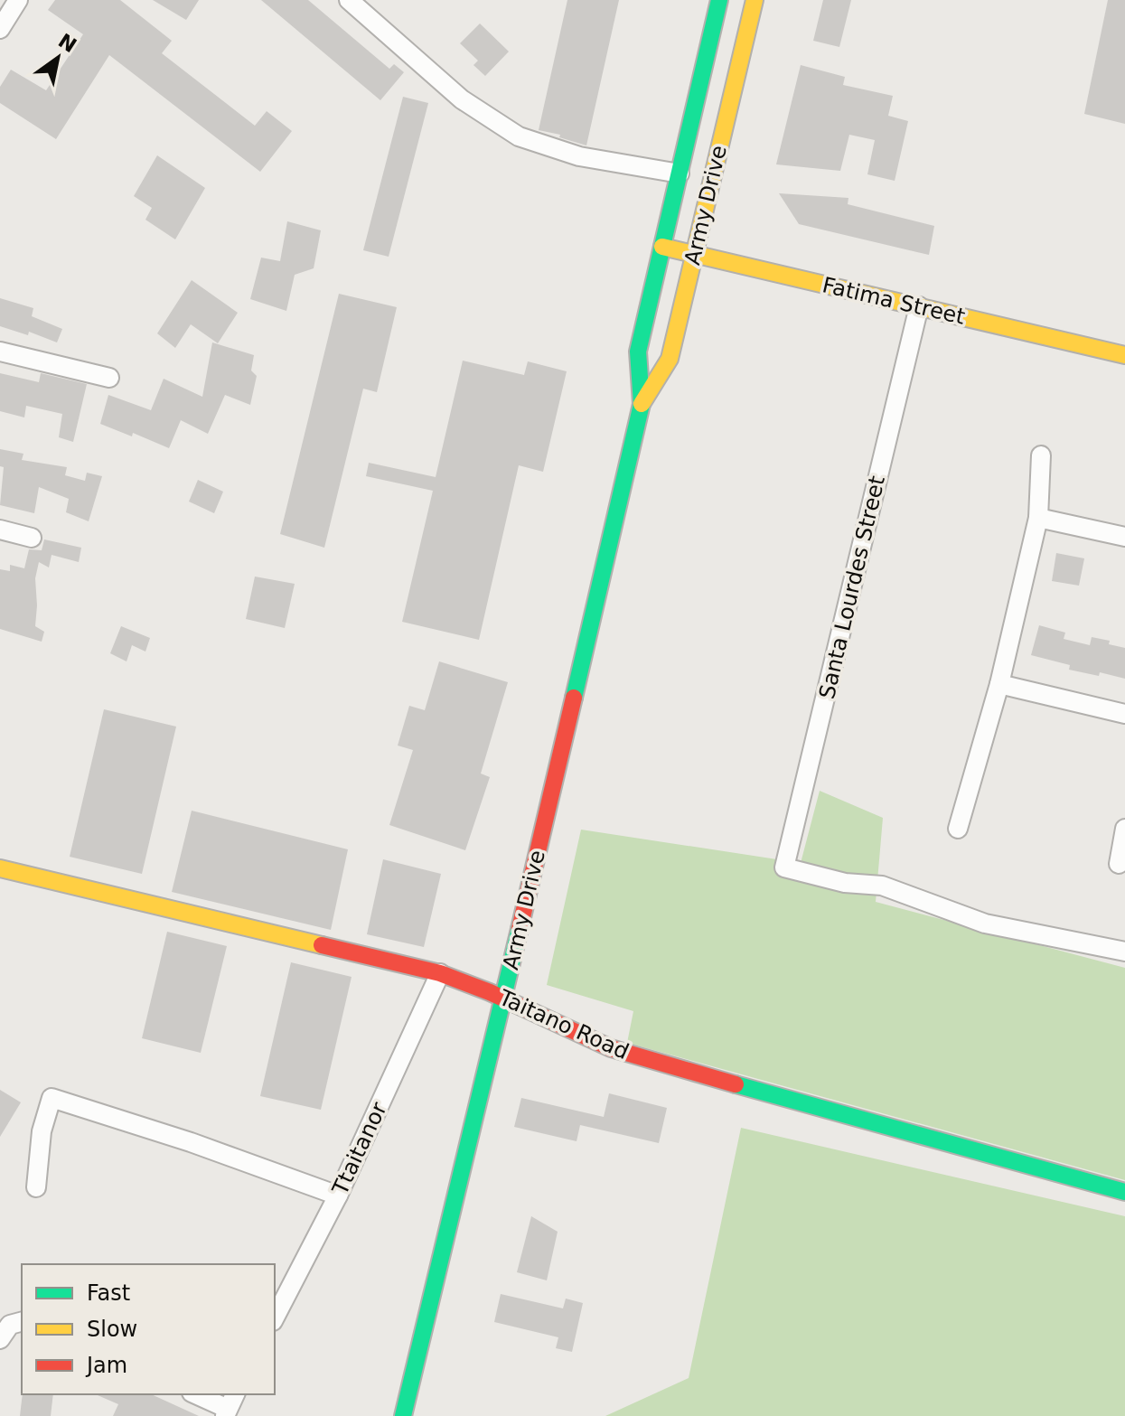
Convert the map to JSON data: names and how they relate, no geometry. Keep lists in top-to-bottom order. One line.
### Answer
{"streets":{"main road":["Army Drive","Fatima Street","Taitano Road"],"street":["Santa Lourdes Street","Ttaitanor"]},"crossings":[["Army Drive","Fatima Street"],["Army Drive","Taitano Road"],["Fatima Street","Santa Lourdes Street"],["Taitano Road","Ttaitanor"]],"legend":["Fast","Slow","Jam"],"north":"top right"}
